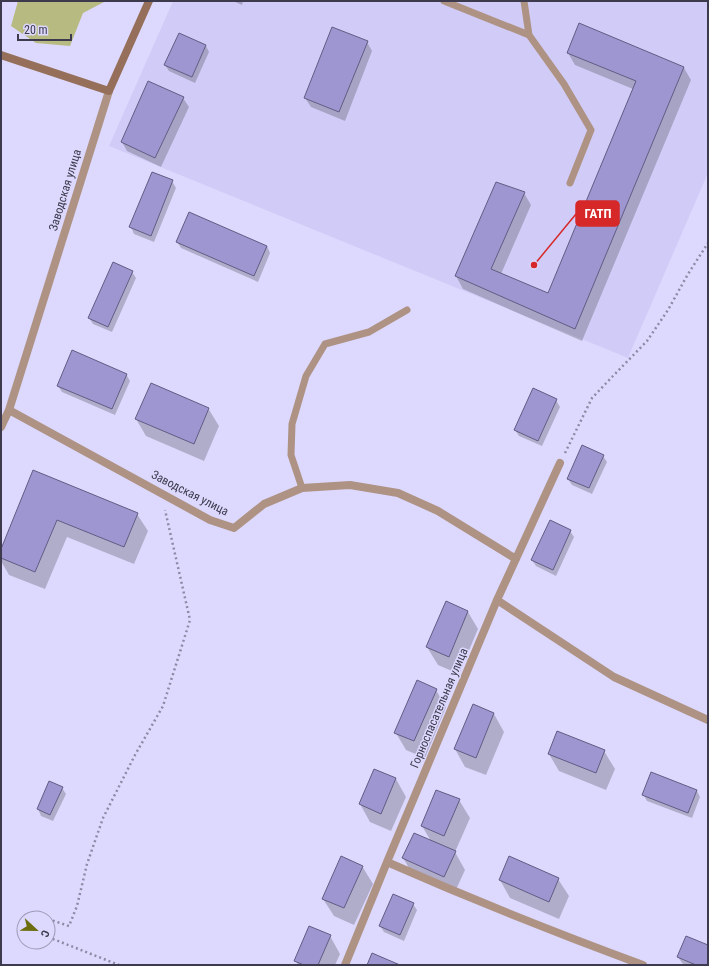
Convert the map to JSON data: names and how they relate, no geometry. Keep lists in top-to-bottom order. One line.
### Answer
{"streets":{"street":["Заводская улица","Горноспасательная улица"]},"crossings":[["Заводская улица","Горноспасательная улица"]],"places":["ГАТП"],"scale_bar":"20 m","north":"right"}
